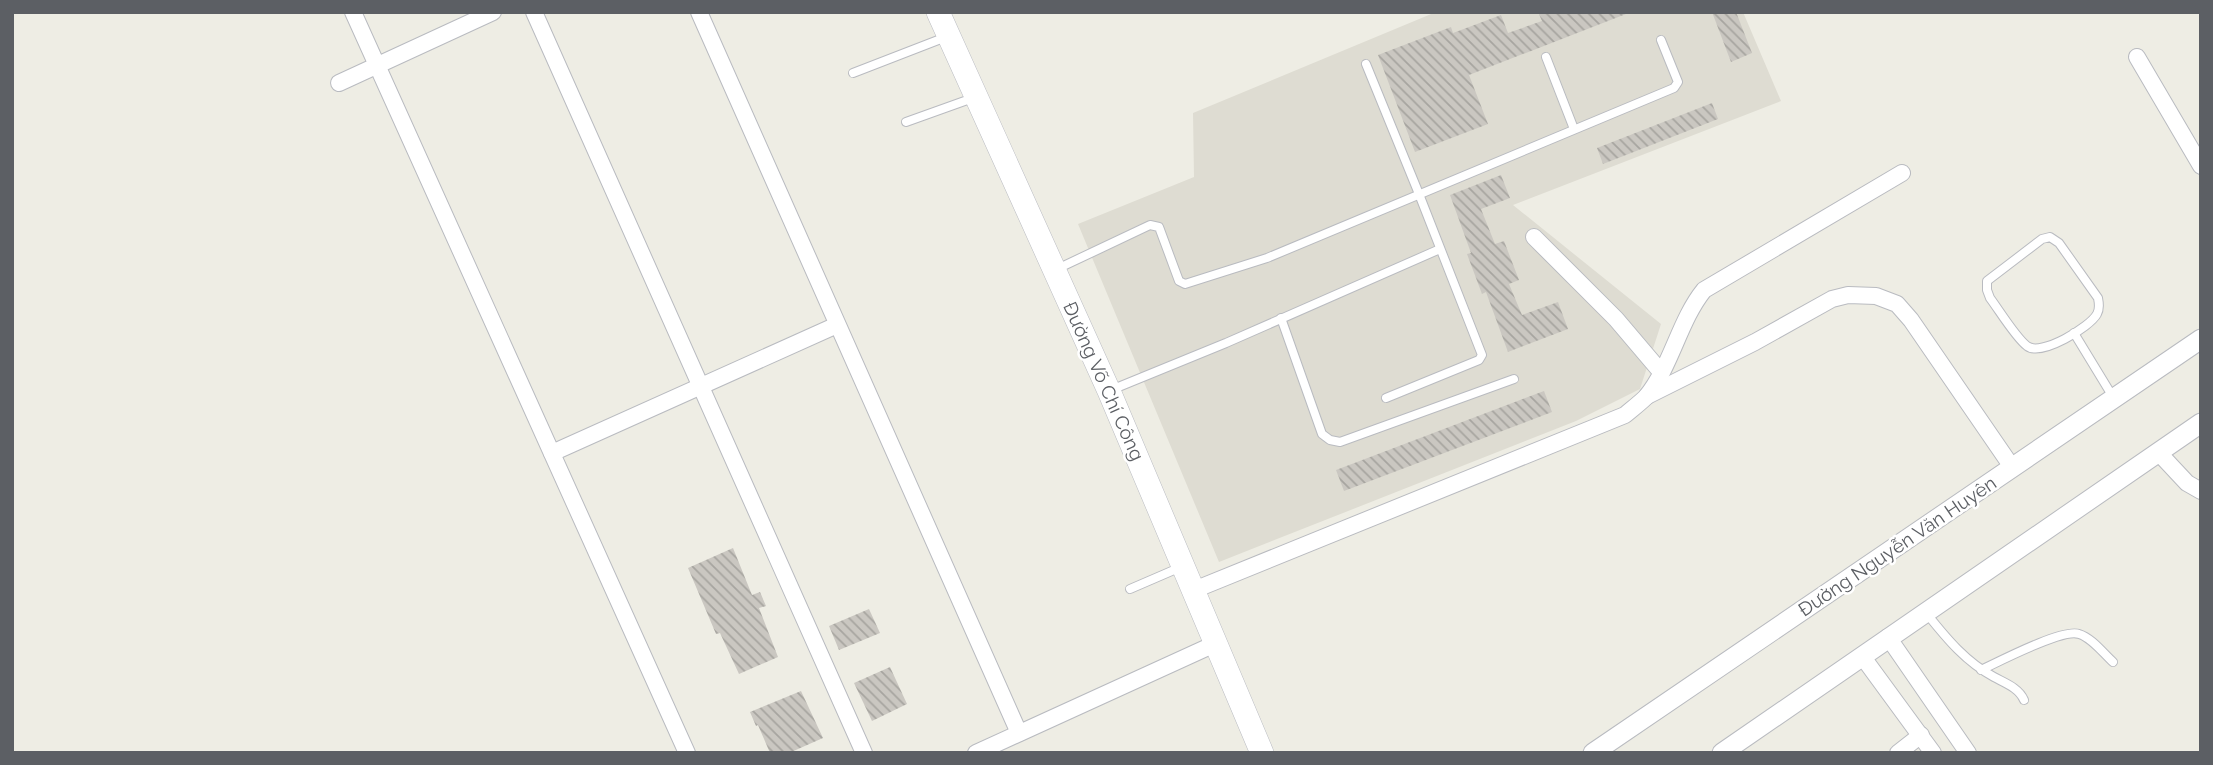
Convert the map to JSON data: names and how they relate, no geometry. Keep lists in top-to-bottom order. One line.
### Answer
{"streets":{"main road":["Đường Võ Chí Công"],"street":["Đường Nguyễn Văn Huyên"]}}
